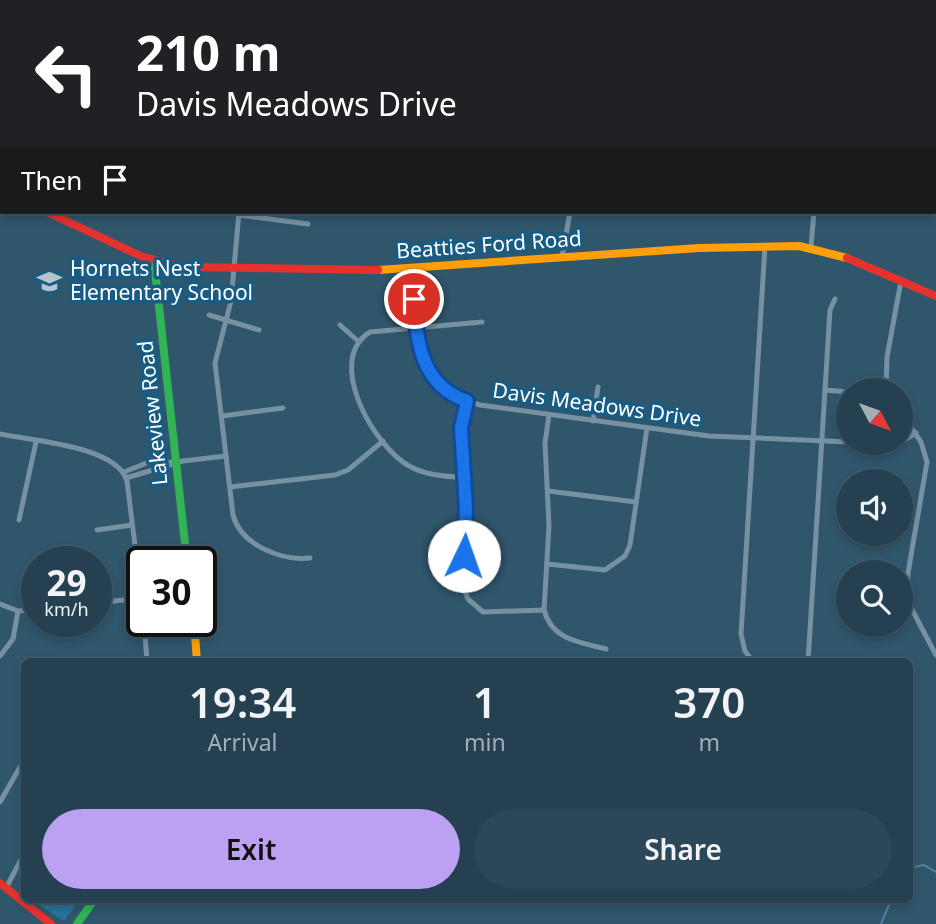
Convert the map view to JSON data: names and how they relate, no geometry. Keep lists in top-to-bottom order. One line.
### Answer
{"streets":{"main road":["Beatties Ford Road","Lakeview Road"],"street":["Davis Meadows Drive"]},"crossings":[["Beatties Ford Road","Davis Meadows Drive"],["Beatties Ford Road","Lakeview Road"]],"places":{"school or university":["Hornets Nest Elementary School"]},"north":"bottom right","page":{"turn":["210 m","Davis Meadows Drive"],"then":"Then","speed":"29 km/h","limit":"30","eta":["19:34","Arrival","1","min","370","m"],"buttons":["Exit","Share"]}}
